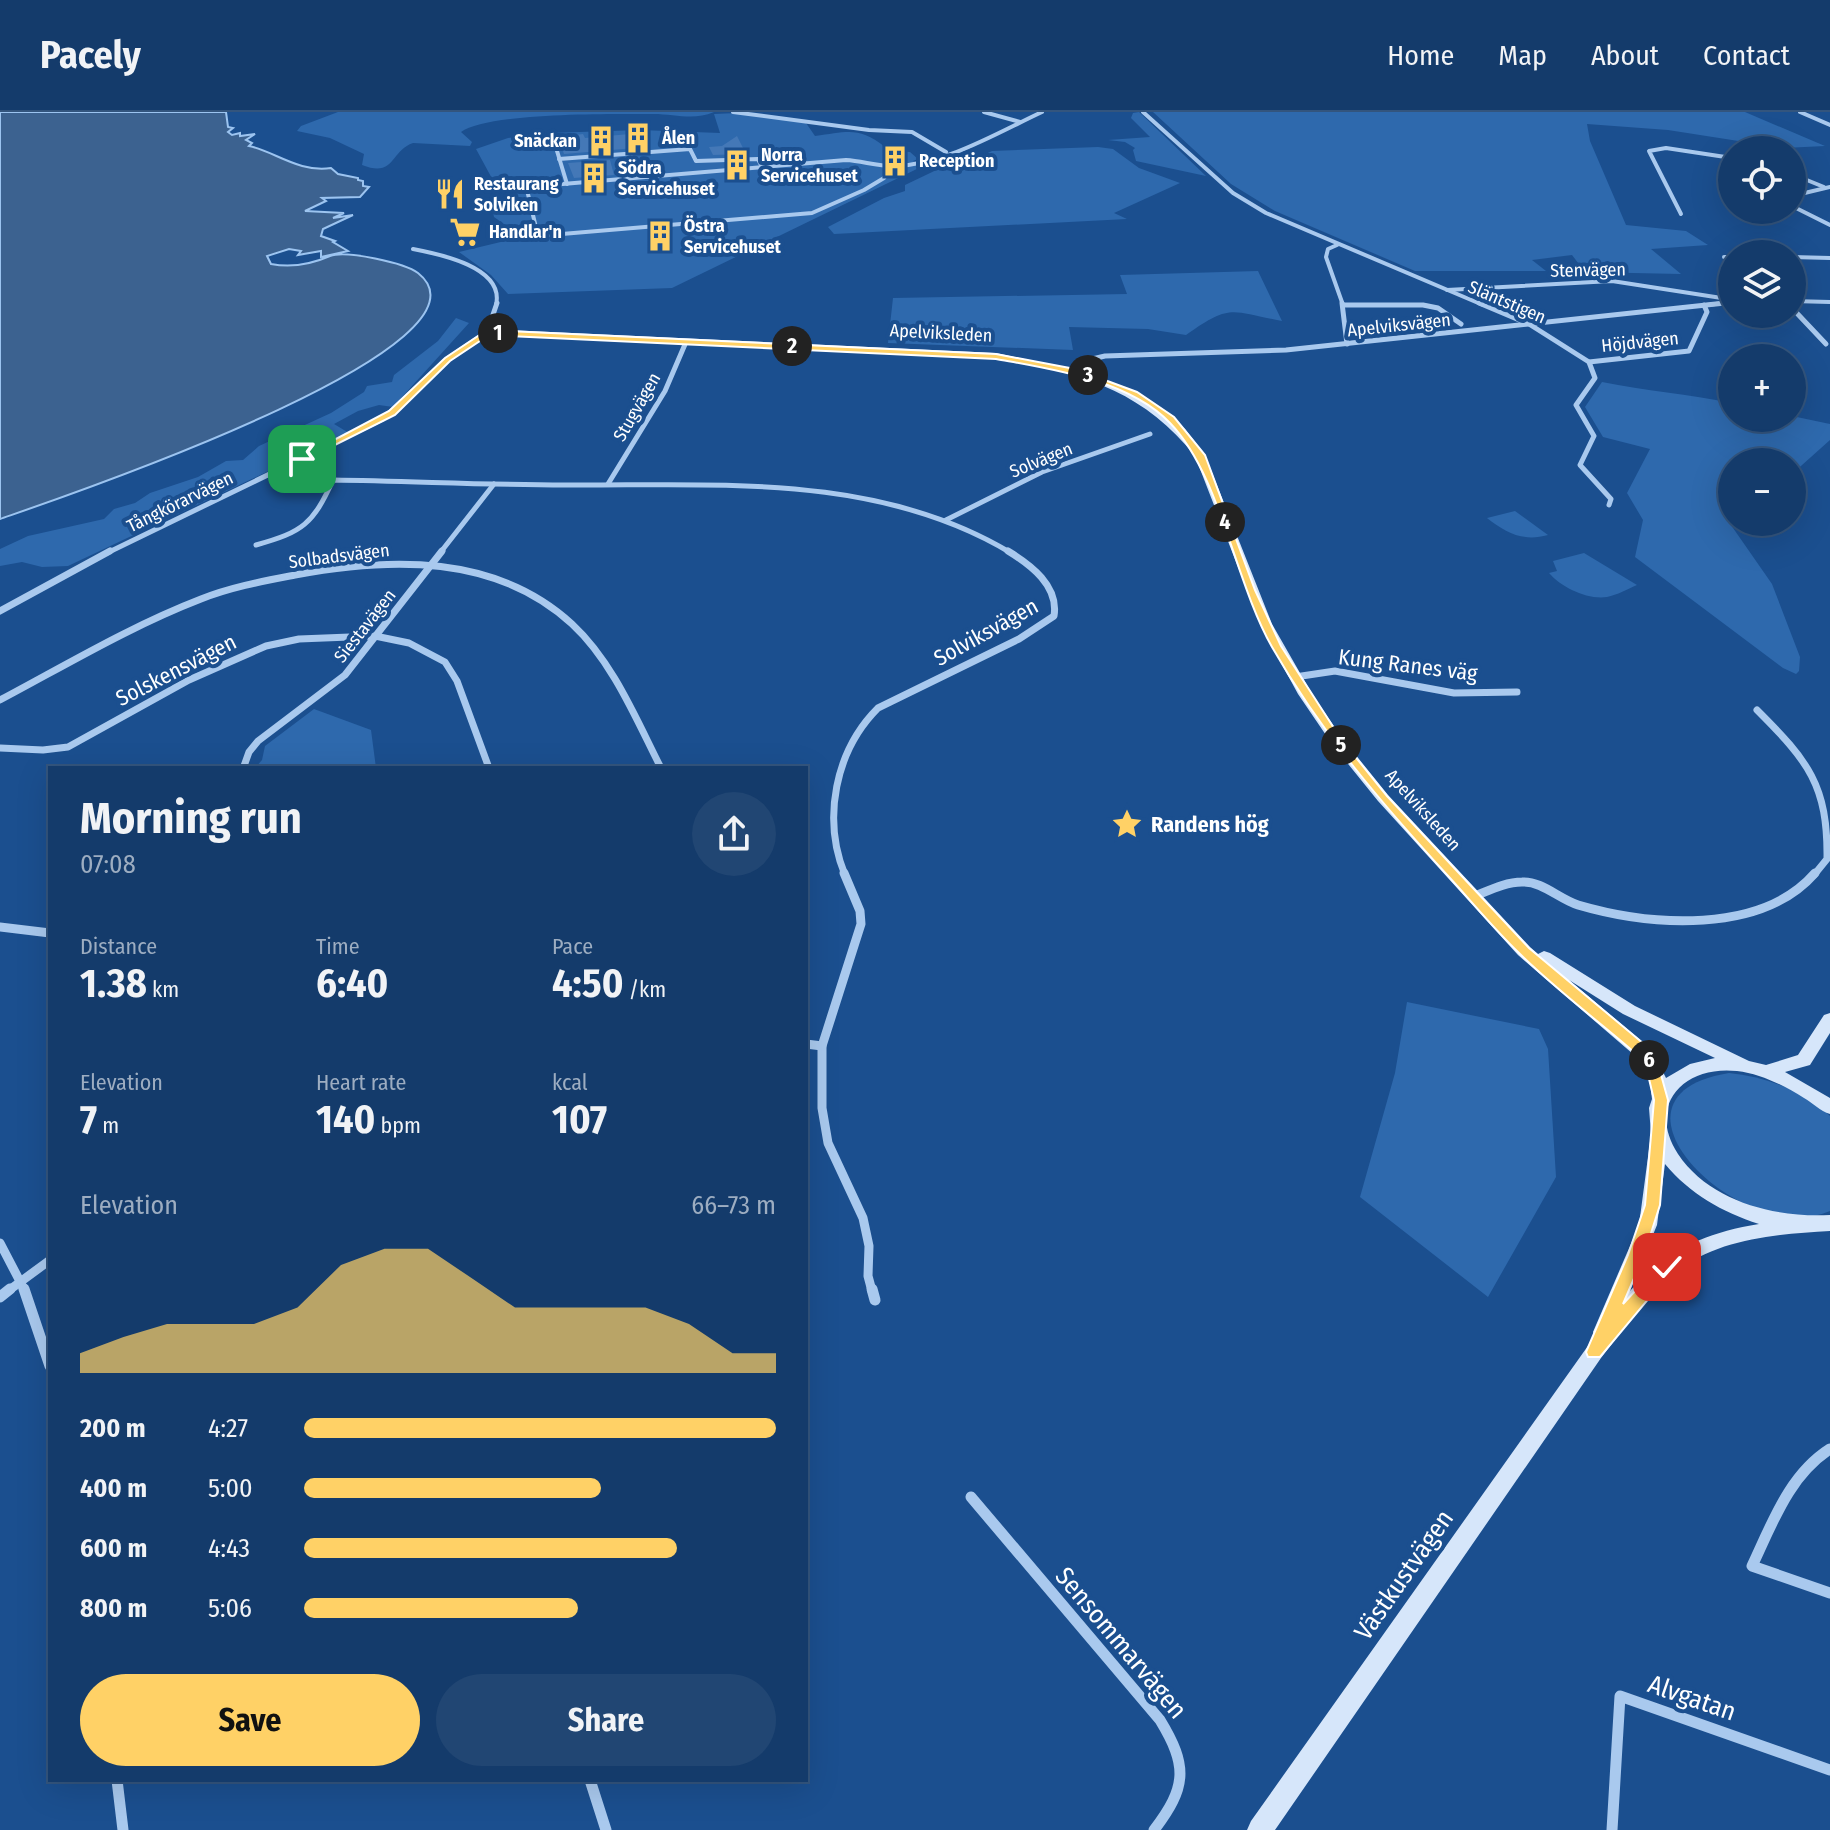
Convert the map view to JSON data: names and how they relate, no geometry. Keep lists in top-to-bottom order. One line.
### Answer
{"streets":{"street":["Stenvägen","Släntstigen","Apelviksvägen","Apelviksleden","Höjdvägen","Stugvägen","Solvägen","Tångkörarvägen","Solbadsvägen","Siestavägen","Solviksvägen","Kung Ranes väg","Solskensvägen","Västkustvägen","Sensommarvägen","Alvgatan"]},"crossings":[["Stenvägen","Släntstigen"],["Släntstigen","Apelviksvägen"],["Släntstigen","Höjdvägen"],["Apelviksvägen","Apelviksleden"],["Apelviksvägen","Höjdvägen"],["Apelviksleden","Stugvägen"],["Apelviksleden","Tångkörarvägen"],["Apelviksleden","Kung Ranes väg"],["Apelviksleden","Västkustvägen"],["Stugvägen","Solviksvägen"],["Solvägen","Solviksvägen"],["Solbadsvägen","Siestavägen"],["Siestavägen","Solviksvägen"],["Siestavägen","Solskensvägen"]],"places":{"building":["Ålen","Snäckan","Reception","Norra Servicehuset","Södra Servicehuset","Östra Servicehuset"],"restaurant":["Restaurang Solviken"],"supermarket":["Handlar'n"],"place":["Randens hög"]},"page":{"header":"Pacely","nav":["Home","Map","About","Contact"],"map_buttons":["+","−"],"pins":["1","2","3","4","5","6"],"heading":["Morning run","07:08"],"stats":[["Distance","1.38 km"],["Time","6:40"],["Pace","4:50 /km"],["Elevation","7 m"],["Heart rate","140 bpm"],["kcal","107"]],"chart":["Elevation","66–73 m"],"list":[{"name":"200 m","note":"4:27"},{"name":"400 m","note":"5:00"},{"name":"600 m","note":"4:43"},{"name":"800 m","note":"5:06"}],"buttons":["Save","Share"]}}
